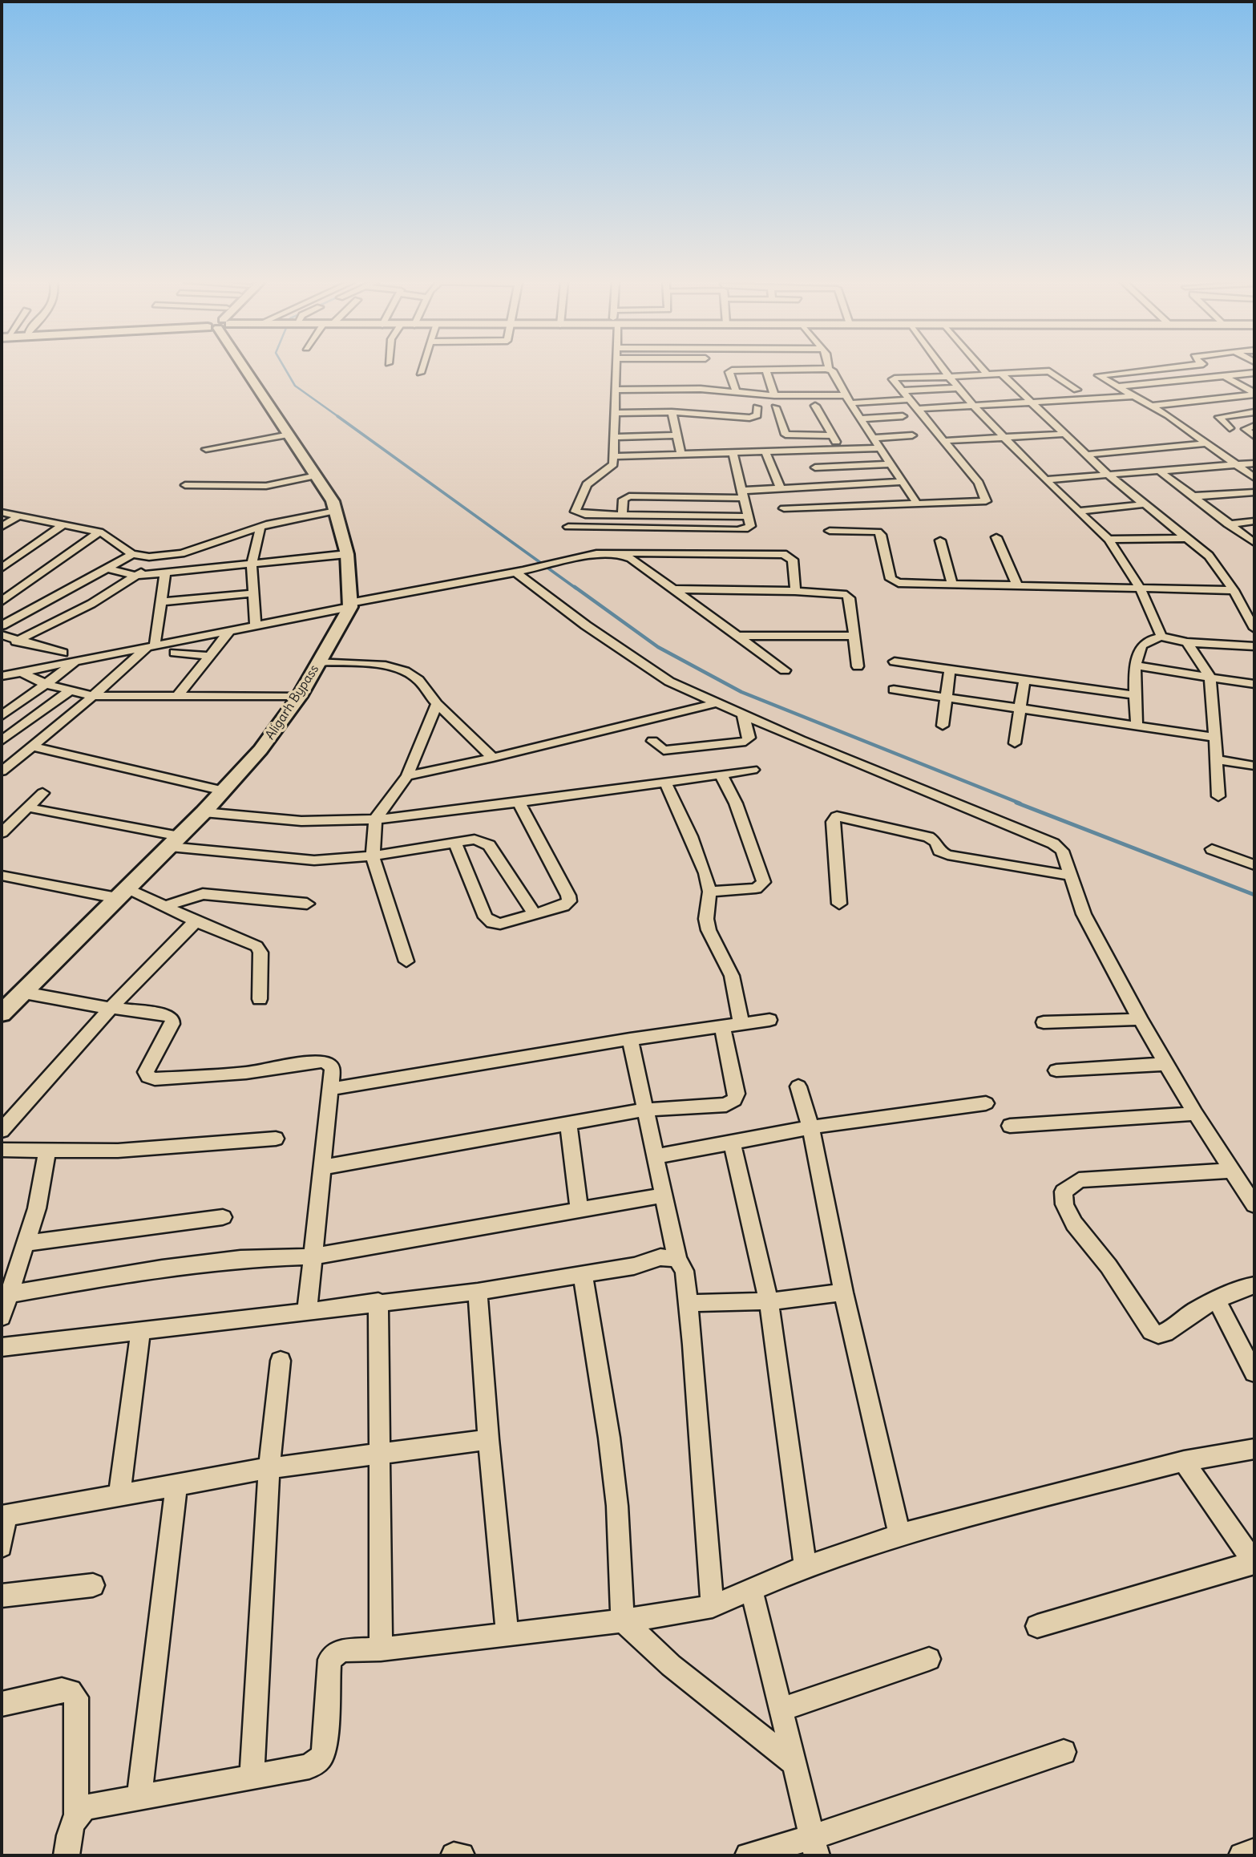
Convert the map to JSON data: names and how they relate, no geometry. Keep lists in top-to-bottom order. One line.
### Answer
{"streets":{"main road":["Aligarh Bypass"]}}
